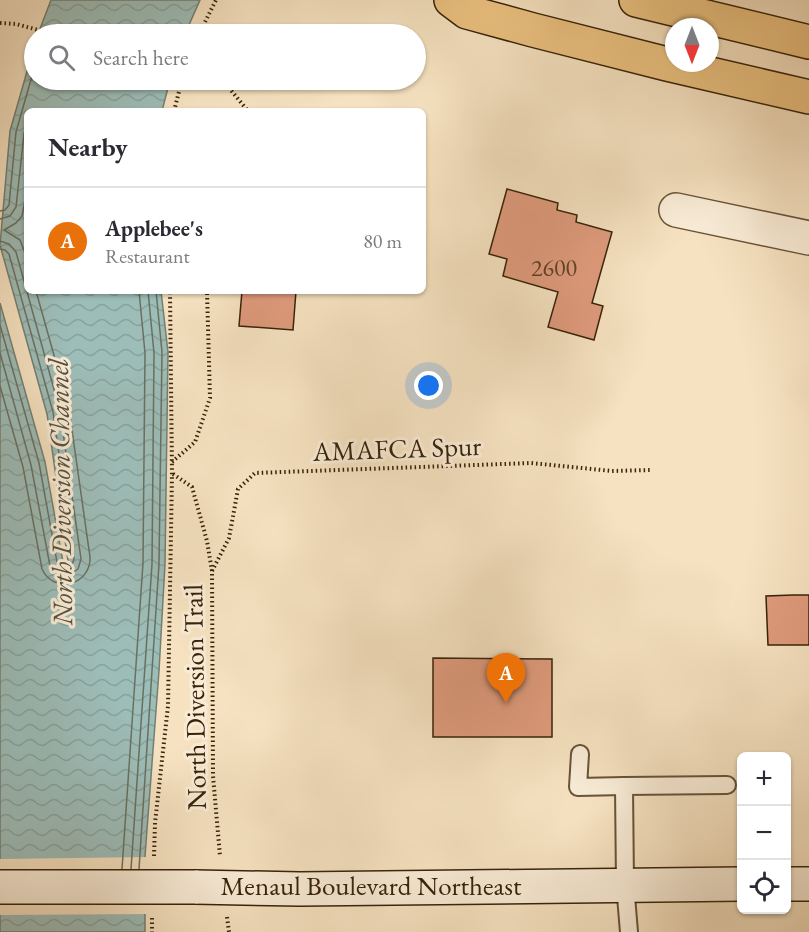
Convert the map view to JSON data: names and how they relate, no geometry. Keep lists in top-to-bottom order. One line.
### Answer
{"streets":{"main road":["Menaul Boulevard Northeast"],"path":["AMAFCA Spur","North Diversion Trail"]},"crossings":[["AMAFCA Spur","North Diversion Trail"],["North Diversion Trail","Menaul Boulevard Northeast"]],"water":["North Diversion Channel"],"house_numbers":["2600"],"north":"bottom","page":{"search":"Search here","heading":"Nearby","list":[{"mark":"A","name":"Applebee's","note":"Restaurant","value":"80 m"}],"pins":"A","map_buttons":["+","−"]}}
